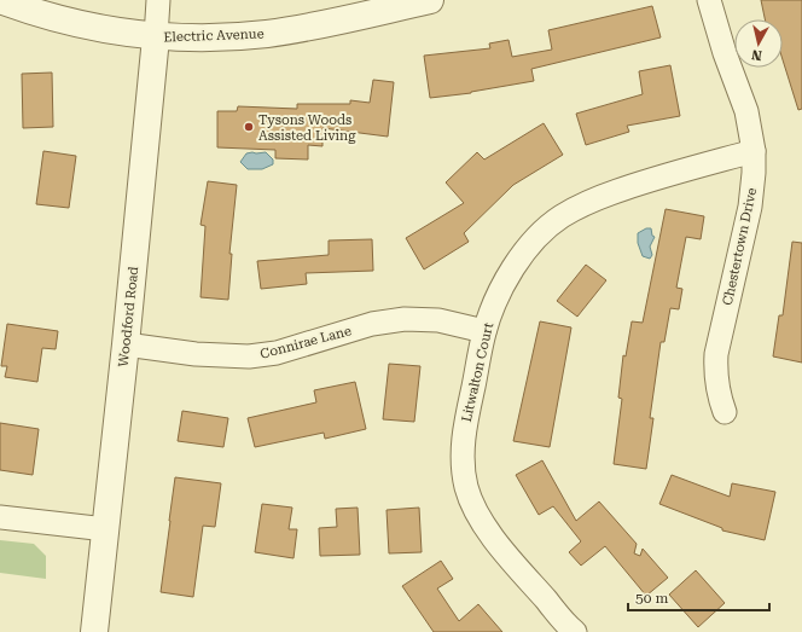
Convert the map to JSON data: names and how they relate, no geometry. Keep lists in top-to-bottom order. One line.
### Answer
{"streets":{"street":["Electric Avenue","Chestertown Drive","Woodford Road","Connirae Lane","Litwalton Court"]},"crossings":[["Electric Avenue","Woodford Road"],["Chestertown Drive","Litwalton Court"],["Woodford Road","Connirae Lane"],["Connirae Lane","Litwalton Court"]],"places":["Tysons Woods Assisted Living"],"scale_bar":"50 m","north":"bottom"}
